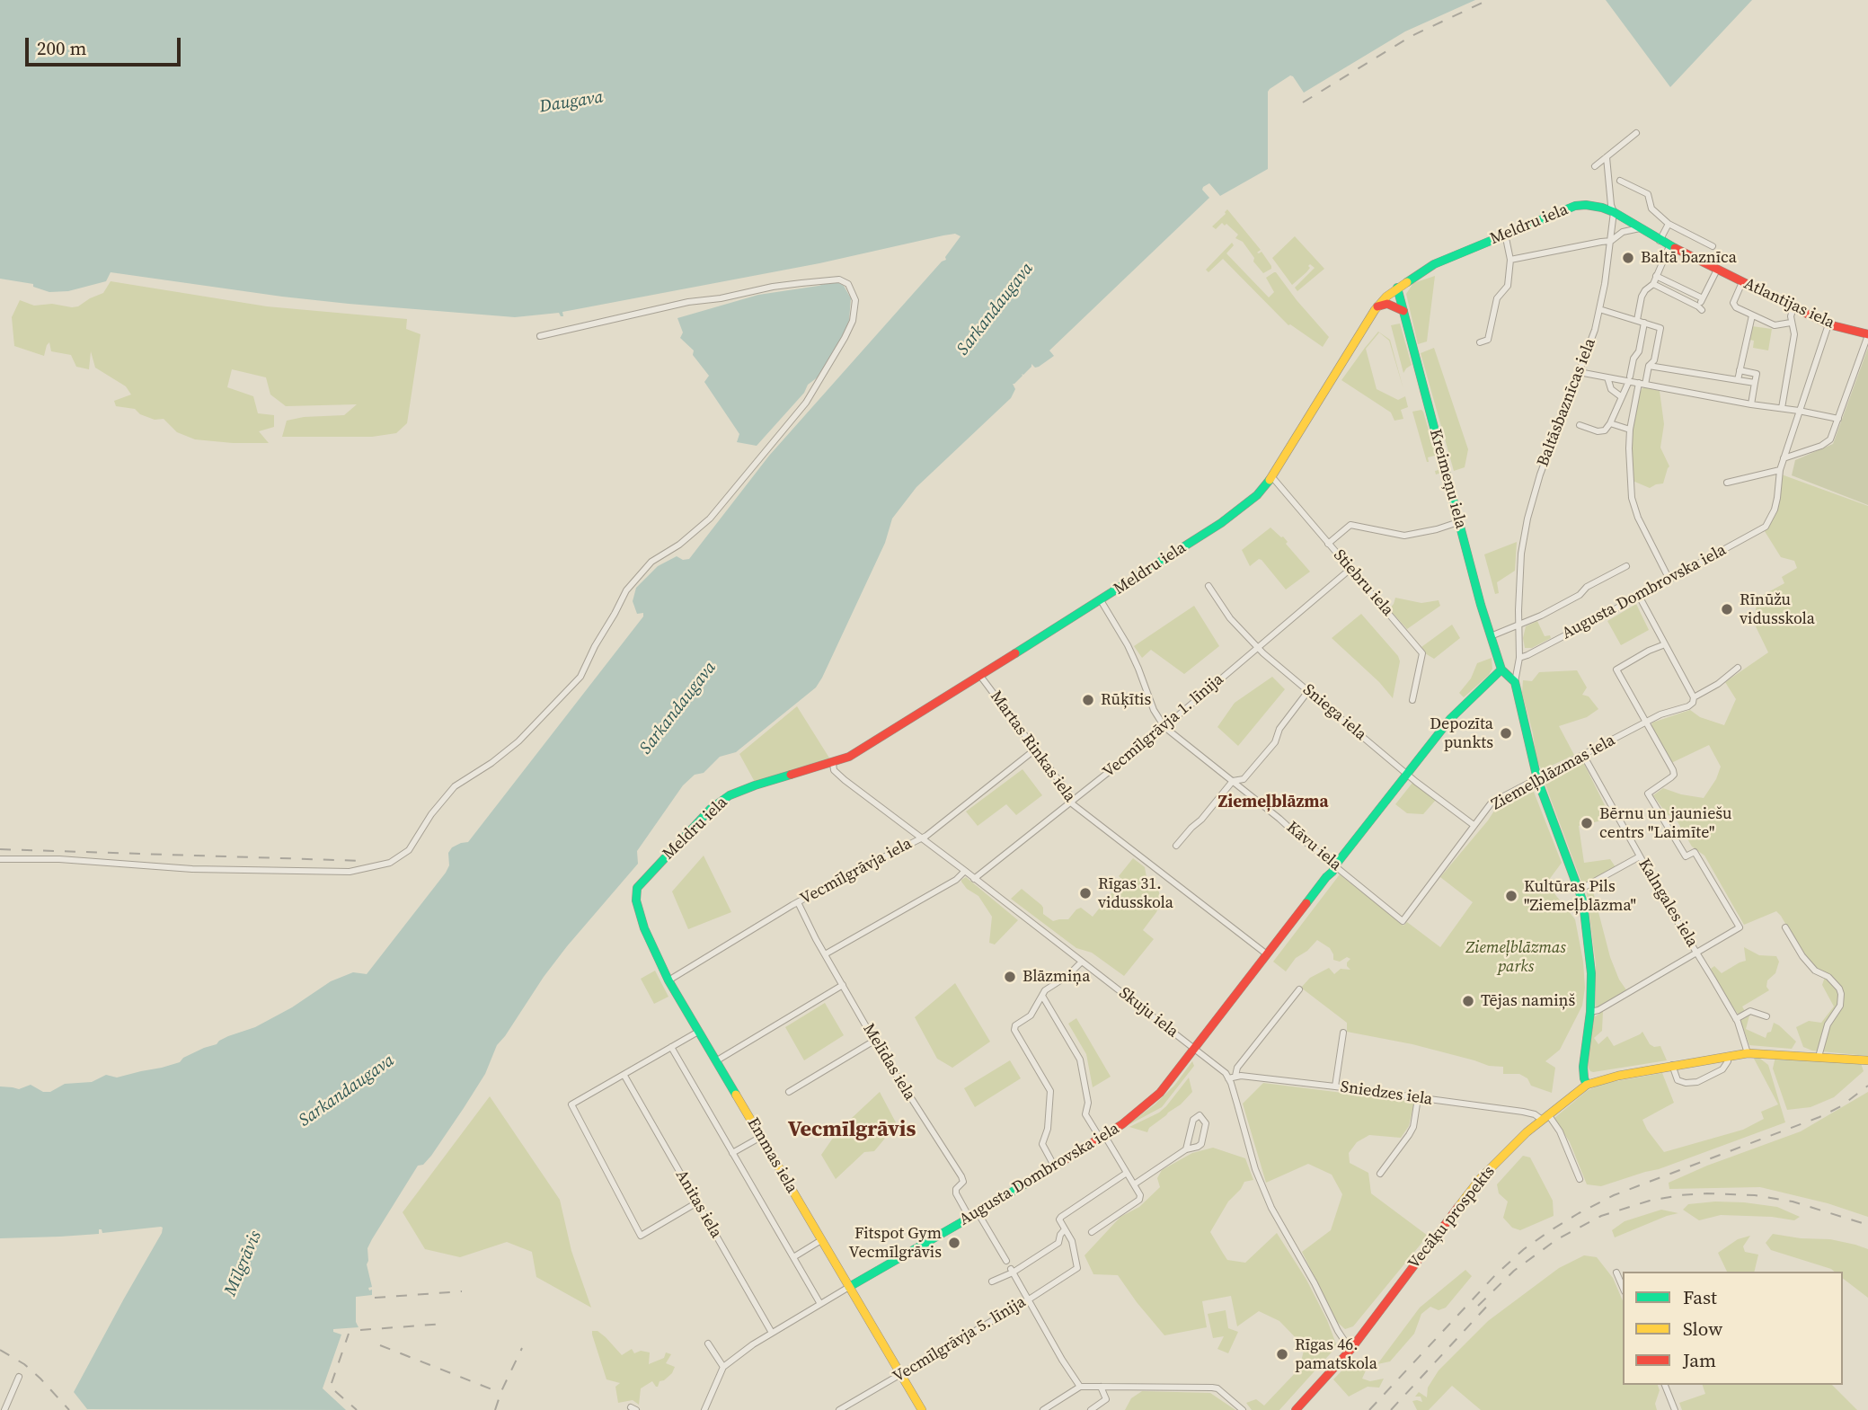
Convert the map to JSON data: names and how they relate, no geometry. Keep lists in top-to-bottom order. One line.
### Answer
{"streets":{"main road":["Meldru iela","Atlantijas iela","Kreimeņu iela","Augusta Dombrovska iela","Emmas iela","Vecāķu prospekts"],"street":["Baltāsbaznīcas iela","Stiebru iela","Sniega iela","Vecmīlgrāvja 1. līnija","Martas Rinkas iela","Ziemeļblāzmas iela","Kāvu iela","Vecmīlgrāvja iela","Kalngales iela","Skuju iela","Melīdas iela","Sniedzes iela","Anitas iela","Vecmīlgrāvja 5. līnija"]},"crossings":[["Meldru iela","Atlantijas iela"],["Meldru iela","Baltāsbaznīcas iela"],["Meldru iela","Kreimeņu iela"],["Meldru iela","Stiebru iela"],["Meldru iela","Martas Rinkas iela"],["Meldru iela","Skuju iela"],["Meldru iela","Emmas iela"],["Atlantijas iela","Baltāsbaznīcas iela"],["Baltāsbaznīcas iela","Augusta Dombrovska iela"],["Kreimeņu iela","Augusta Dombrovska iela"],["Stiebru iela","Vecmīlgrāvja 1. līnija"],["Augusta Dombrovska iela","Sniega iela"],["Augusta Dombrovska iela","Martas Rinkas iela"],["Augusta Dombrovska iela","Kāvu iela"],["Augusta Dombrovska iela","Skuju iela"],["Augusta Dombrovska iela","Melīdas iela"],["Augusta Dombrovska iela","Emmas iela"],["Augusta Dombrovska iela","Anitas iela"],["Sniega iela","Vecmīlgrāvja 1. līnija"],["Sniega iela","Ziemeļblāzmas iela"],["Vecmīlgrāvja 1. līnija","Martas Rinkas iela"],["Vecmīlgrāvja 1. līnija","Kāvu iela"],["Vecmīlgrāvja 1. līnija","Skuju iela"],["Martas Rinkas iela","Vecmīlgrāvja iela"],["Ziemeļblāzmas iela","Kāvu iela"],["Ziemeļblāzmas iela","Kalngales iela"],["Vecmīlgrāvja iela","Skuju iela"],["Vecmīlgrāvja iela","Melīdas iela"],["Vecmīlgrāvja iela","Emmas iela"],["Kalngales iela","Vecāķu prospekts"],["Skuju iela","Sniedzes iela"],["Skuju iela","Vecāķu prospekts"],["Sniedzes iela","Vecāķu prospekts"],["Emmas iela","Vecmīlgrāvja 5. līnija"]],"districts":["Ziemeļblāzma","Vecmīlgrāvis"],"water":["Daugava","Sarkandaugava","Mīlgrāvis"],"parks":["Ziemeļblāzmas parks"],"places":["Baltā baznīca","Rīnūžu vidusskola","Rūķītis","Depozīta punkts","Bērnu un jauniešu centrs \"Laimīte\"","Rīgas 31. vidusskola","Kultūras Pils \"Ziemeļblāzma\"","Blāzmiņa","Tējas namiņš","Fitspot Gym Vecmīlgrāvis","Rīgas 46. pamatskola"],"legend":["Fast","Slow","Jam"],"scale_bar":"200 m"}
